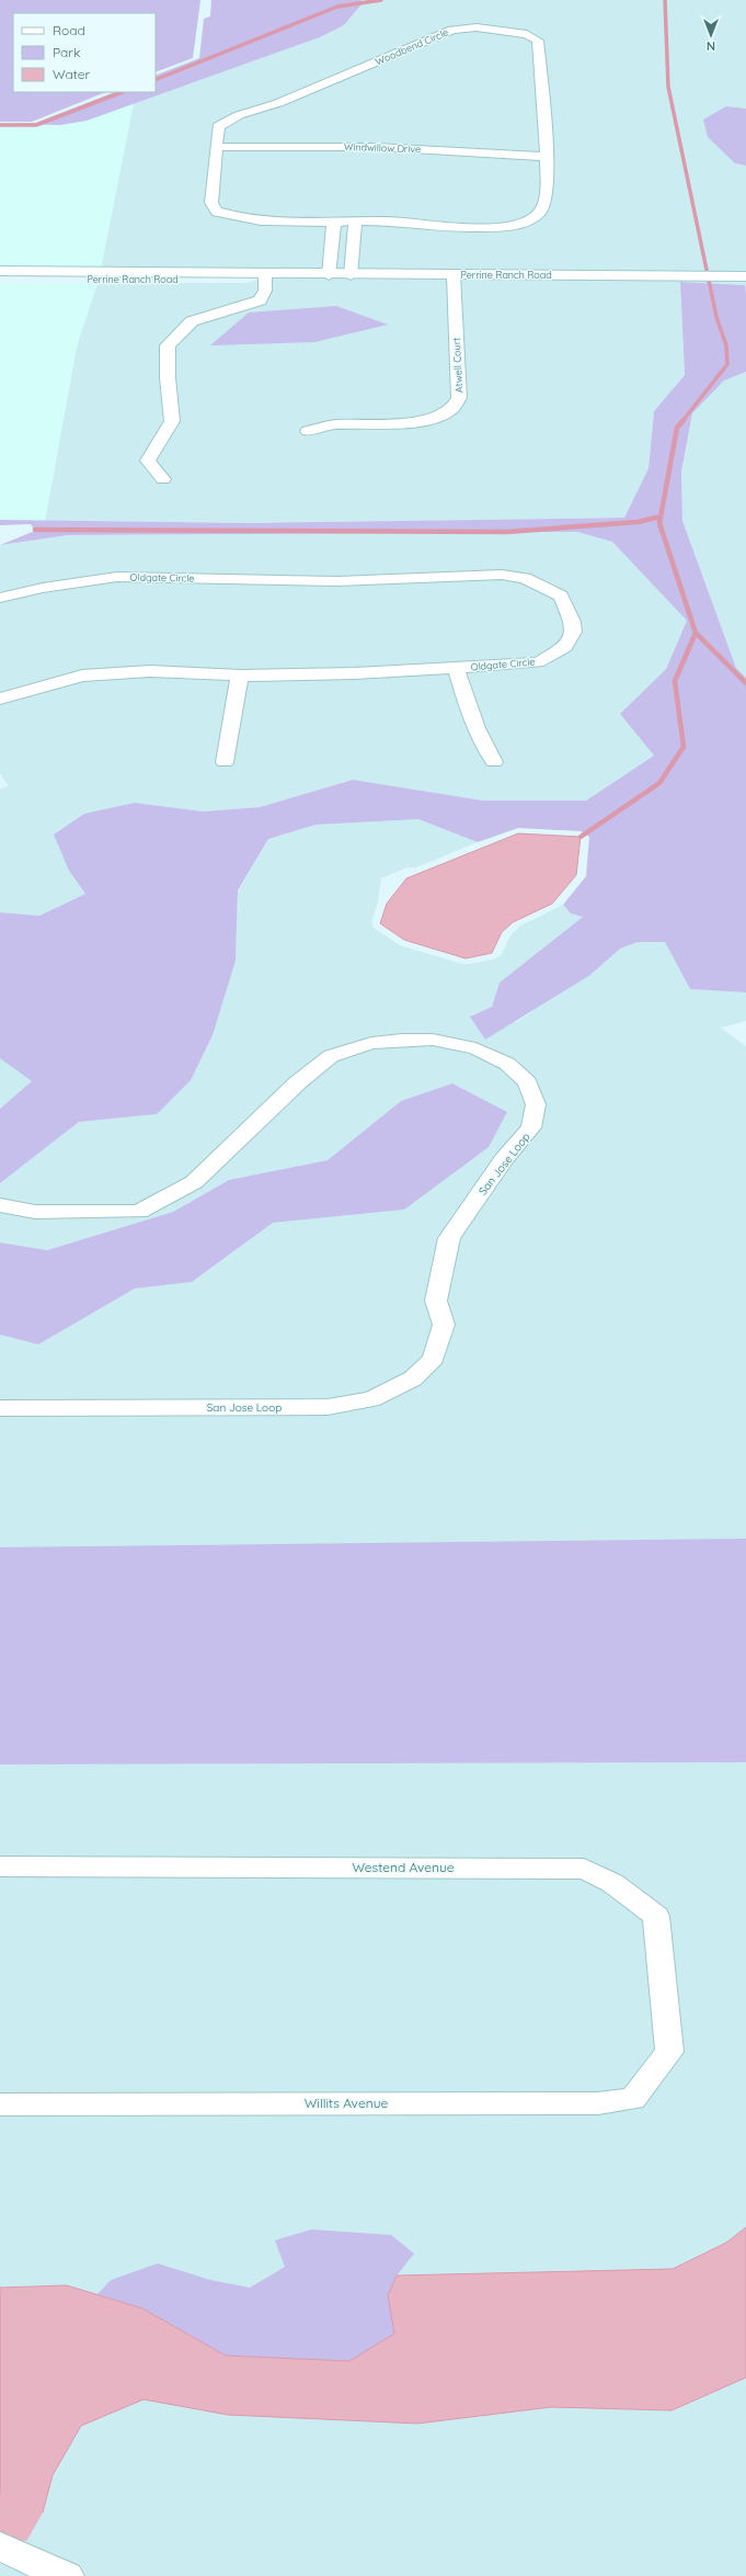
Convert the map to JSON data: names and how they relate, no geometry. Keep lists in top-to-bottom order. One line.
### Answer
{"streets":{"street":["Woodbend Circle","Windwillow Drive","Perrine Ranch Road","Atwell Court","Oldgate Circle","San Jose Loop","Westend Avenue","Willits Avenue"]},"crossings":[["Woodbend Circle","Windwillow Drive"],["Perrine Ranch Road","Atwell Court"],["Westend Avenue","Willits Avenue"]],"legend":["Road","Park","Water"],"north":"bottom"}
